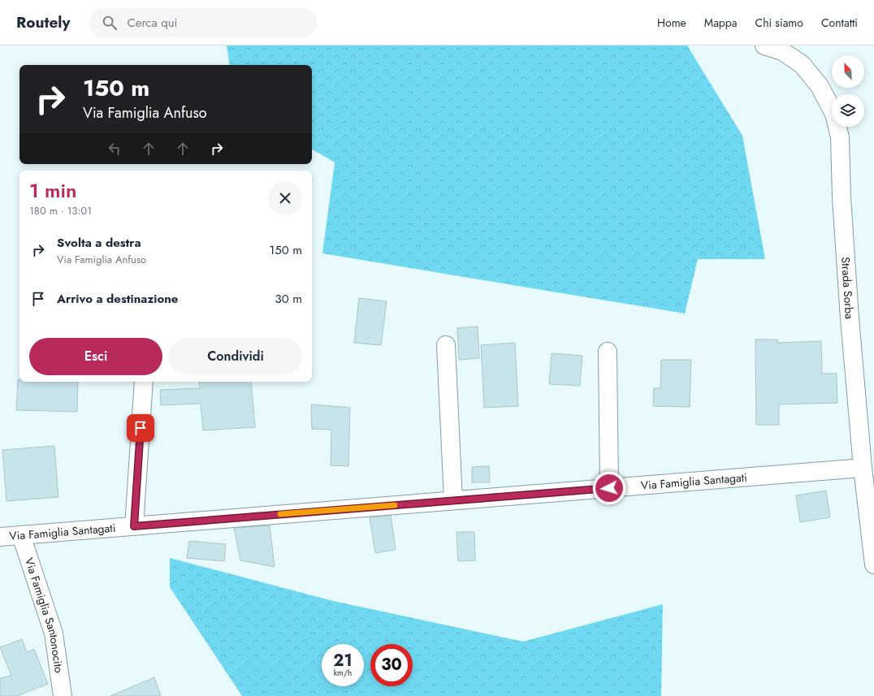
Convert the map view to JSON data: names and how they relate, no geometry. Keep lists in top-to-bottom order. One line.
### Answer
{"streets":{"street":["Strada Sorba","Via Famiglia Santagati","Via Famiglia Santonocito"]},"crossings":[["Strada Sorba","Via Famiglia Santagati"],["Via Famiglia Santagati","Via Famiglia Santonocito"]],"north":"top left","page":{"header":"Routely","search":"Cerca qui","nav":["Home","Mappa","Chi siamo","Contatti"],"turn":["150 m","Via Famiglia Anfuso"],"heading":["1 min","180 m · 13:01"],"list":[{"name":"Svolta a destra","note":"Via Famiglia Anfuso","value":"150 m"},{"name":"Arrivo a destinazione","value":"30 m"}],"buttons":["Esci","Condividi"],"speed":"21 km/h","limit":"30"}}
